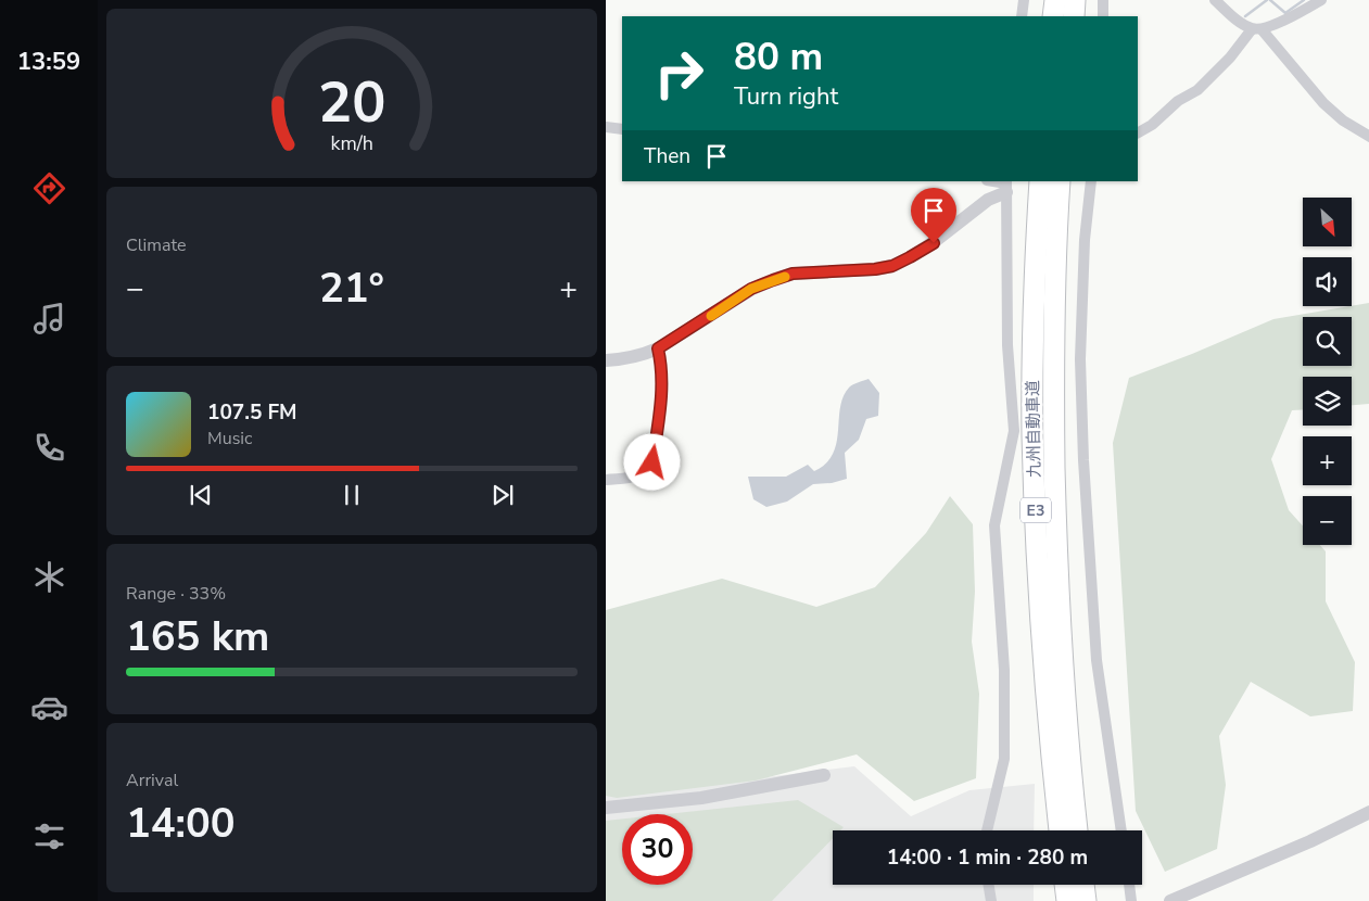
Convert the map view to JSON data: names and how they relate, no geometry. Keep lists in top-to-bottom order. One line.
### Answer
{"streets":{"highway":["九州自動車道","E3"]},"north":"bottom right","page":{"tabs":"13:59","turn":["80 m","Turn right"],"then":"Then","tile":["Climate",["Range · 33%","165 km"],["Arrival","14:00"]],"map_buttons":["+","−"],"heat":["−","21°","+"],"song":["107.5 FM","Music"],"limit":"30","trip":"14:00 · 1 min · 280 m","gauge":["20","km/h"]}}
